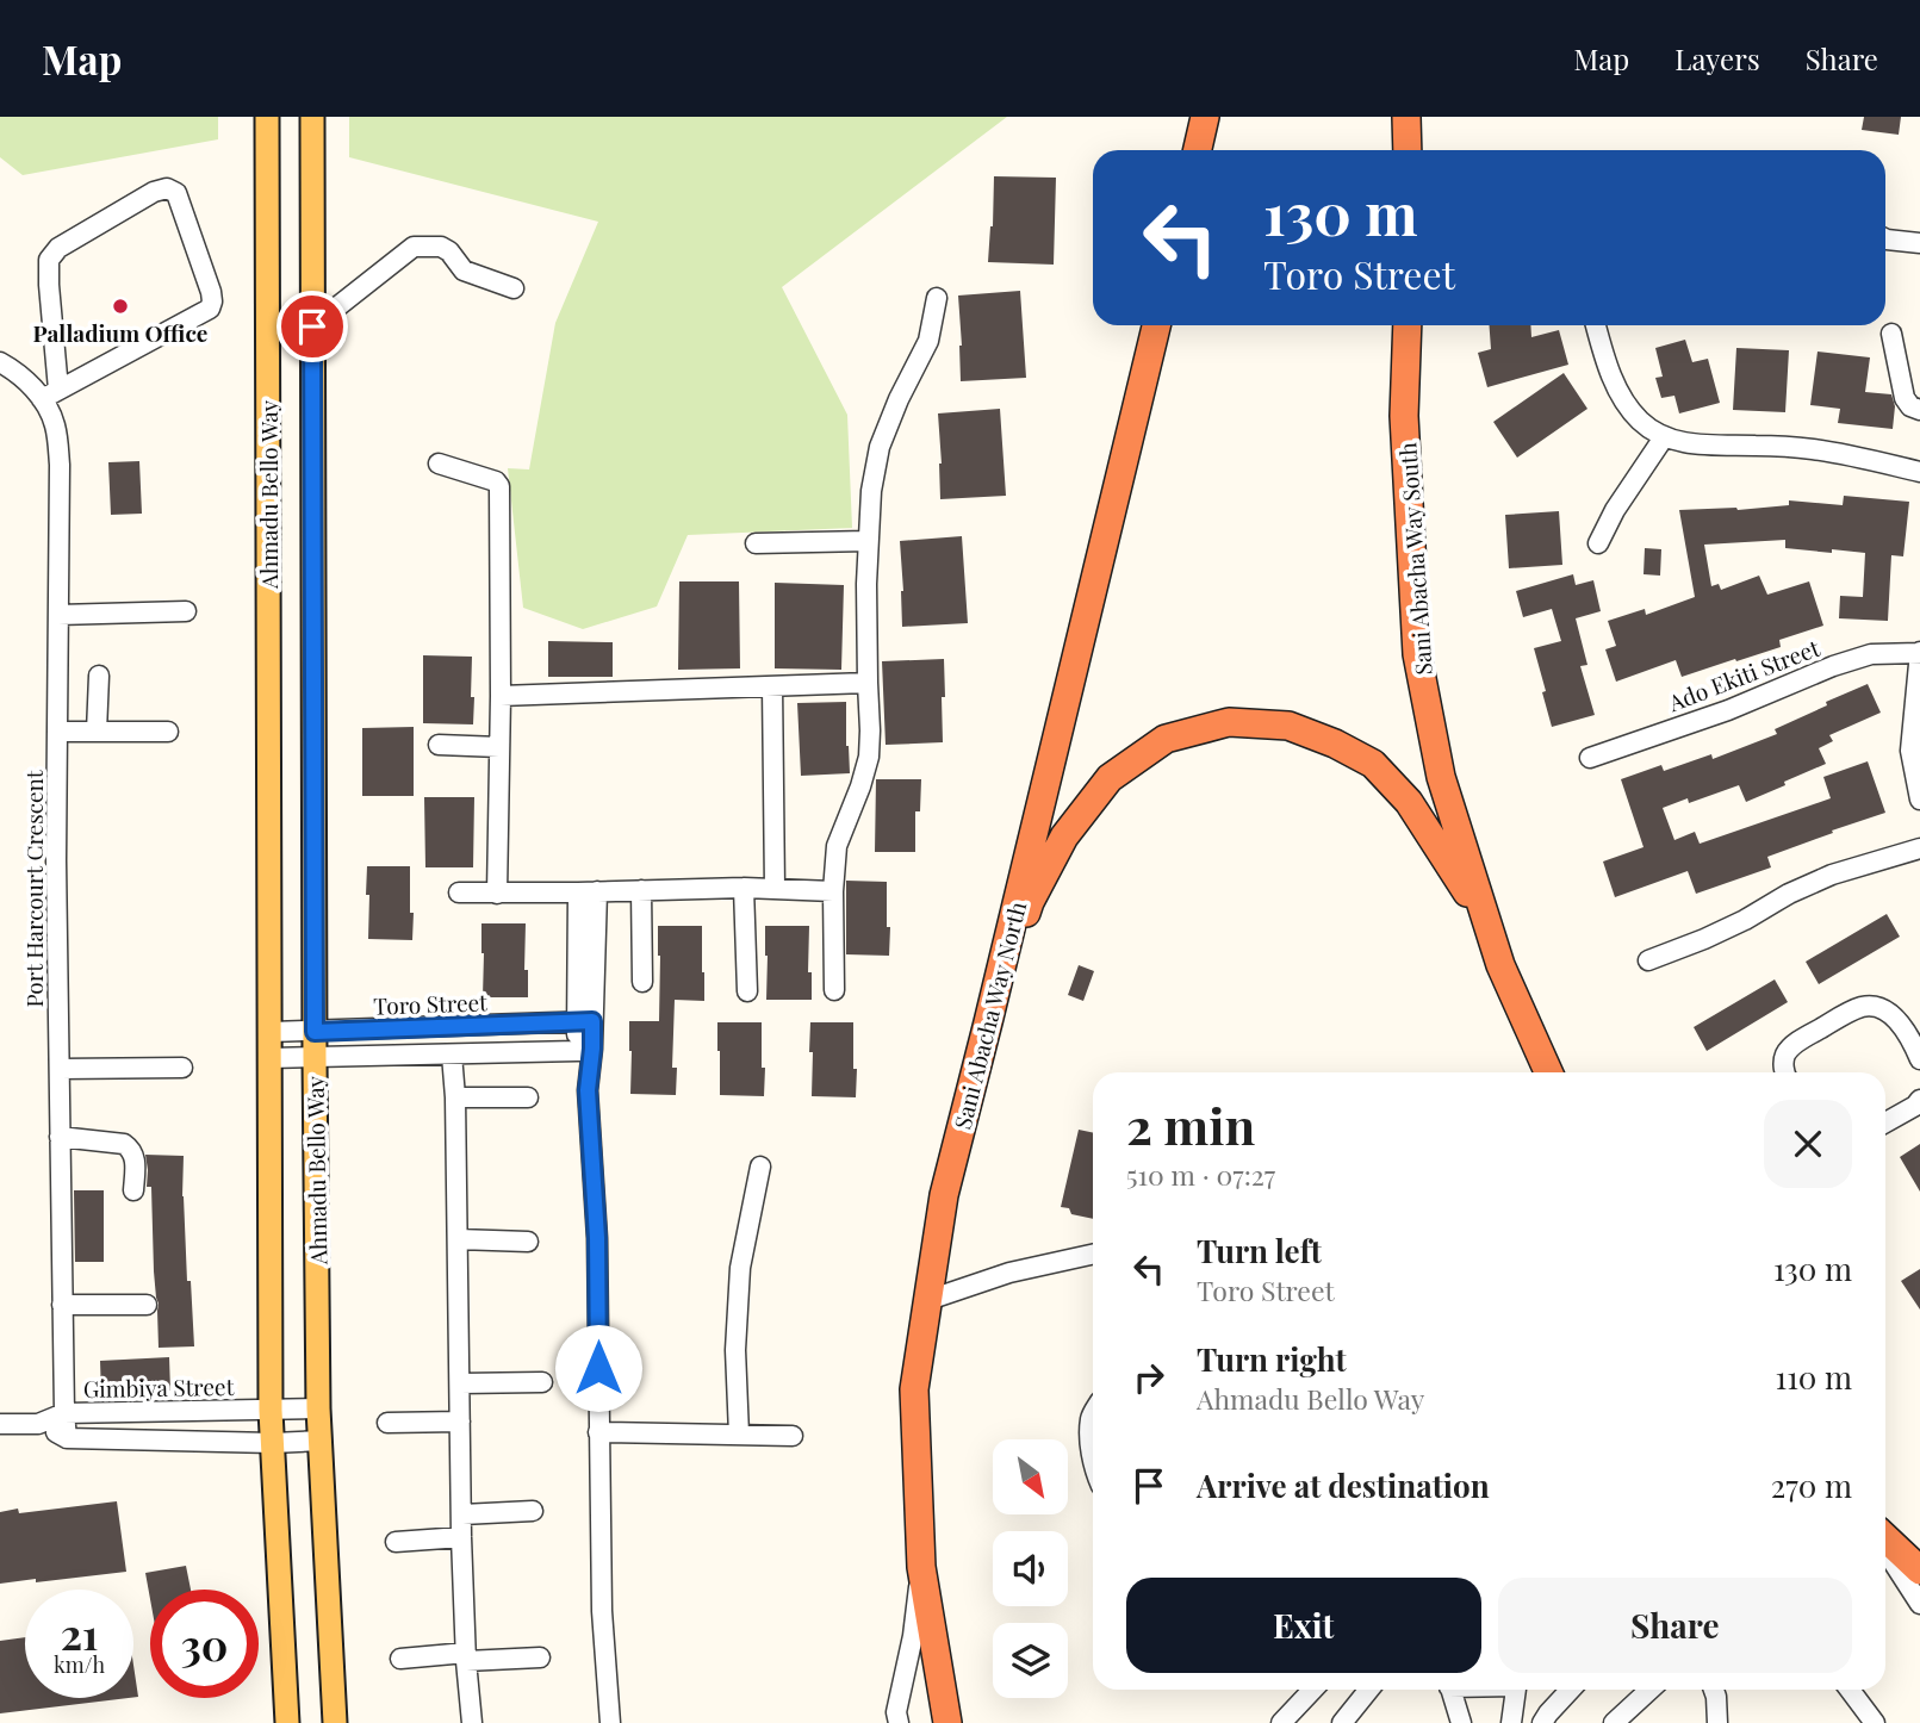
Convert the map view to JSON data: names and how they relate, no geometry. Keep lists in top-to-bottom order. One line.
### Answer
{"streets":{"highway":["Sani Abacha Way South","Sani Abacha Way North"],"main road":["Ahmadu Bello Way"],"street":["Ado Ekiti Street","Port Harcourt Crescent","Toro Street","Gimbiya Street"]},"crossings":[["Ahmadu Bello Way","Toro Street"],["Ahmadu Bello Way","Gimbiya Street"],["Port Harcourt Crescent","Gimbiya Street"]],"places":["Palladium Office"],"north":"bottom right","page":{"header":"Map","nav":["Map","Layers","Share"],"turn":["130 m","Toro Street"],"heading":["2 min","510 m · 07:27"],"list":[{"name":"Turn left","note":"Toro Street","value":"130 m"},{"name":"Turn right","note":"Ahmadu Bello Way","value":"110 m"},{"name":"Arrive at destination","value":"270 m"}],"buttons":["Exit","Share"],"speed":"21 km/h","limit":"30"}}
